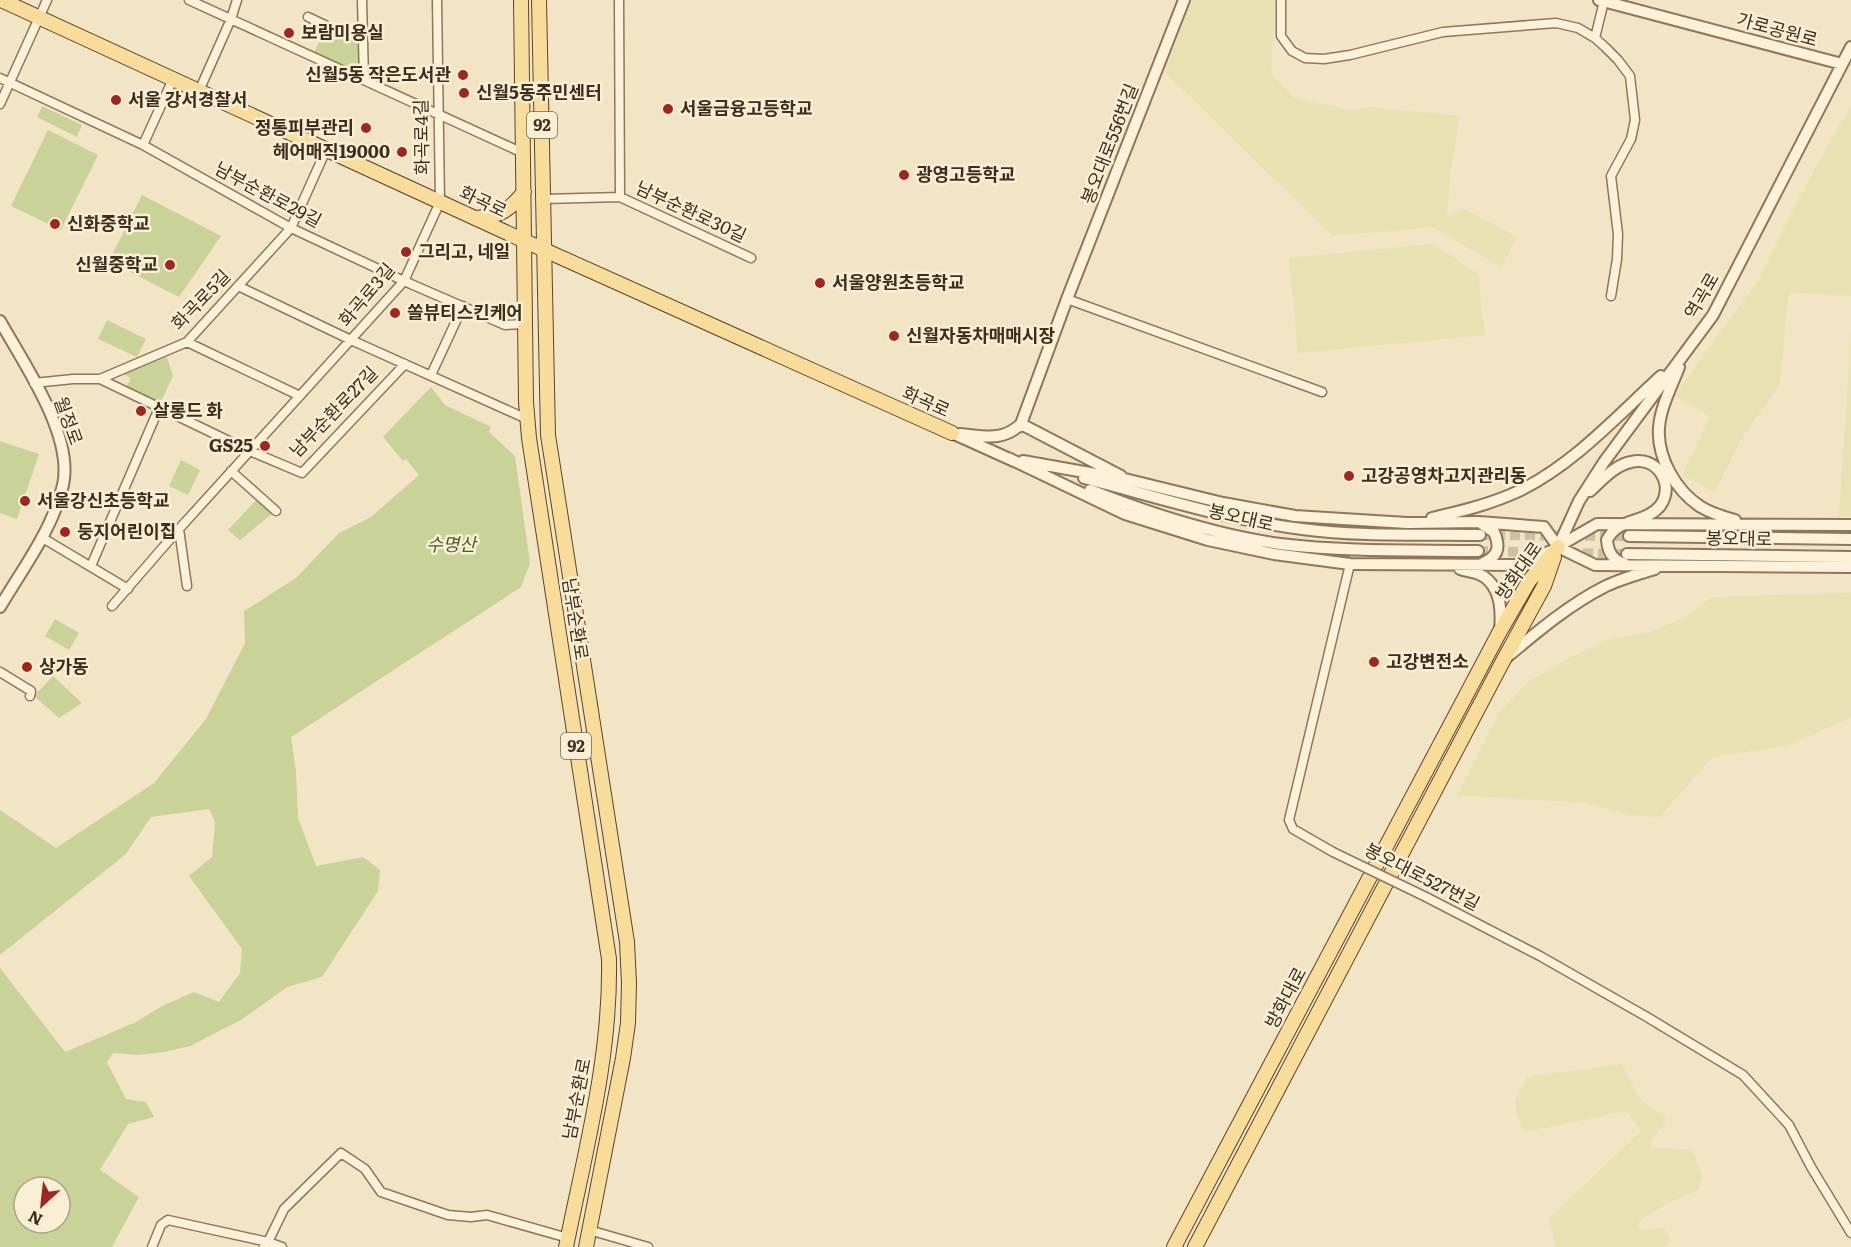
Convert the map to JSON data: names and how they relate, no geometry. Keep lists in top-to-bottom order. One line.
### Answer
{"streets":{"main road":["92","화곡로","방화대로","남부순환로"],"street":["가로공원로","화곡로4길","봉오대로556번길","남부순환로29길","남부순환로30길","화곡로3길","역곡로","화곡로5길","남부순환로27길","월정로","봉오대로","봉오대로527번길"]},"crossings":[["가로공원로","역곡로"],["화곡로4길","화곡로"],["화곡로4길","화곡로3길"],["남부순환로29길","화곡로3길"],["남부순환로29길","화곡로5길"],["남부순환로29길","남부순환로"],["화곡로","화곡로3길"],["화곡로","화곡로5길"],["화곡로","봉오대로"],["화곡로","남부순환로"],["남부순환로30길","남부순환로"],["화곡로3길","남부순환로27길"],["역곡로","방화대로"],["화곡로5길","남부순환로27길"],["화곡로5길","월정로"],["남부순환로27길","남부순환로"]],"parks":["수명산"],"places":["보람미용실","신월5동 작은도서관","신월5동주민센터","서울 강서경찰서","서울금융고등학교","정통피부관리","헤어매직19000","광영고등학교","신화중학교","그리고, 네일","신월중학교","서울양원초등학교","쏠뷰티스킨케어","신월자동차매매시장","살롱드 화","GS25","고강공영차고지관리동","서울강신초등학교","둥지어린이집","고강변전소","상가동"],"north":"bottom left"}
